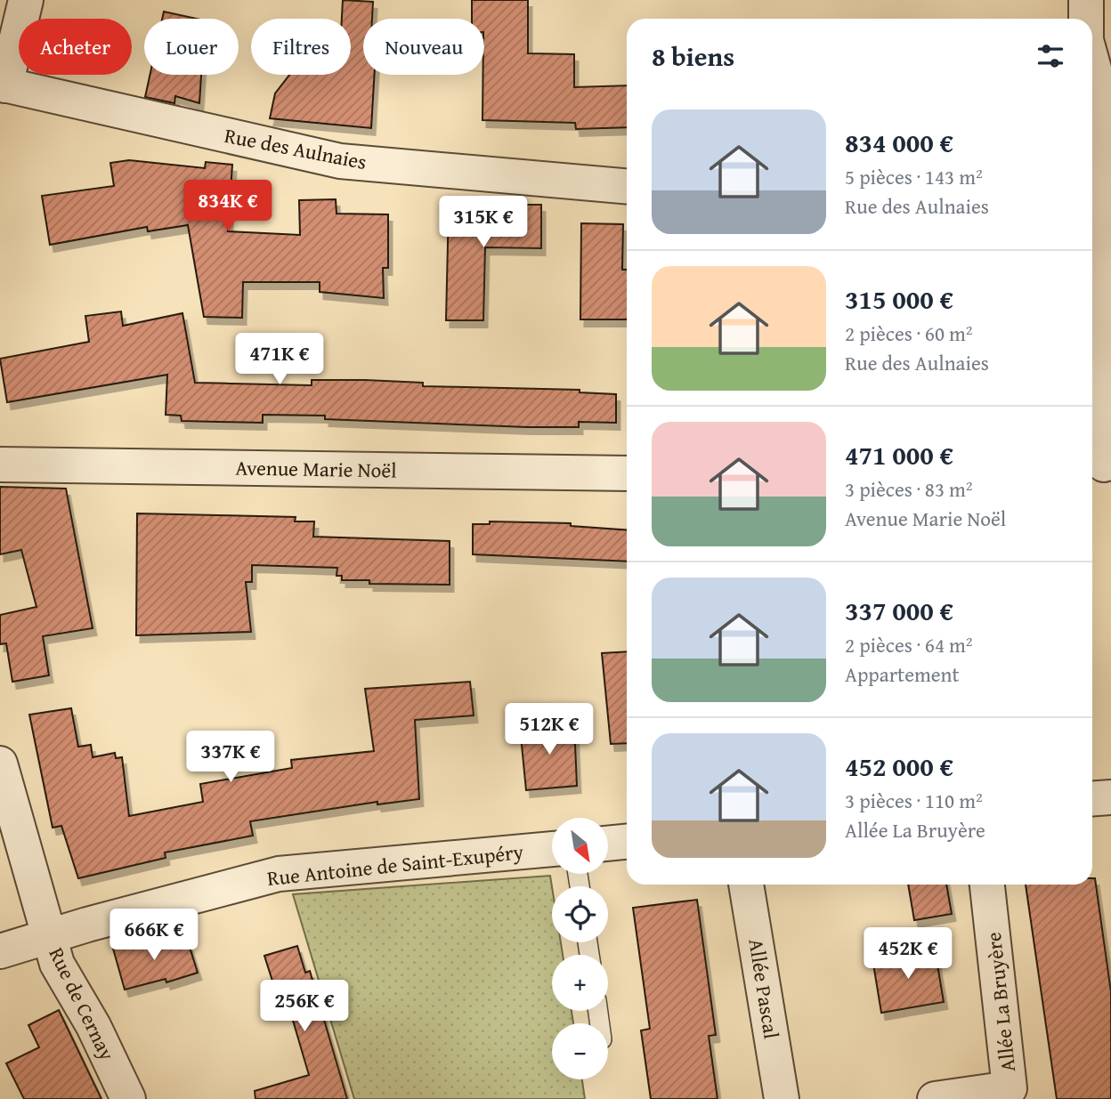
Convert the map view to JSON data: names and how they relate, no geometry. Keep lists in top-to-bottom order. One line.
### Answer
{"streets":{"street":["Rue des Aulnaies","Avenue Marie Noël","Rue Antoine de Saint-Exupéry","Allée Pascal","Allée La Bruyère","Rue de Cernay"]},"crossings":[["Rue Antoine de Saint-Exupéry","Rue de Cernay"]],"north":"bottom right","page":{"chip":["Acheter","Louer","Filtres","Nouveau"],"heading":"8 biens","list":[{"name":"834 000 €","note":"5 pièces · 143 m² · Rue des Aulnaies"},{"name":"315 000 €","note":"2 pièces · 60 m² · Rue des Aulnaies"},{"name":"471 000 €","note":"3 pièces · 83 m² · Avenue Marie Noël"},{"name":"337 000 €","note":"2 pièces · 64 m² · Appartement"},{"name":"452 000 €","note":"3 pièces · 110 m² · Allée La Bruyère"}],"price":["834K €","315K €","471K €","512K €","337K €","666K €","452K €","256K €"],"map_buttons":["+","−"]}}
